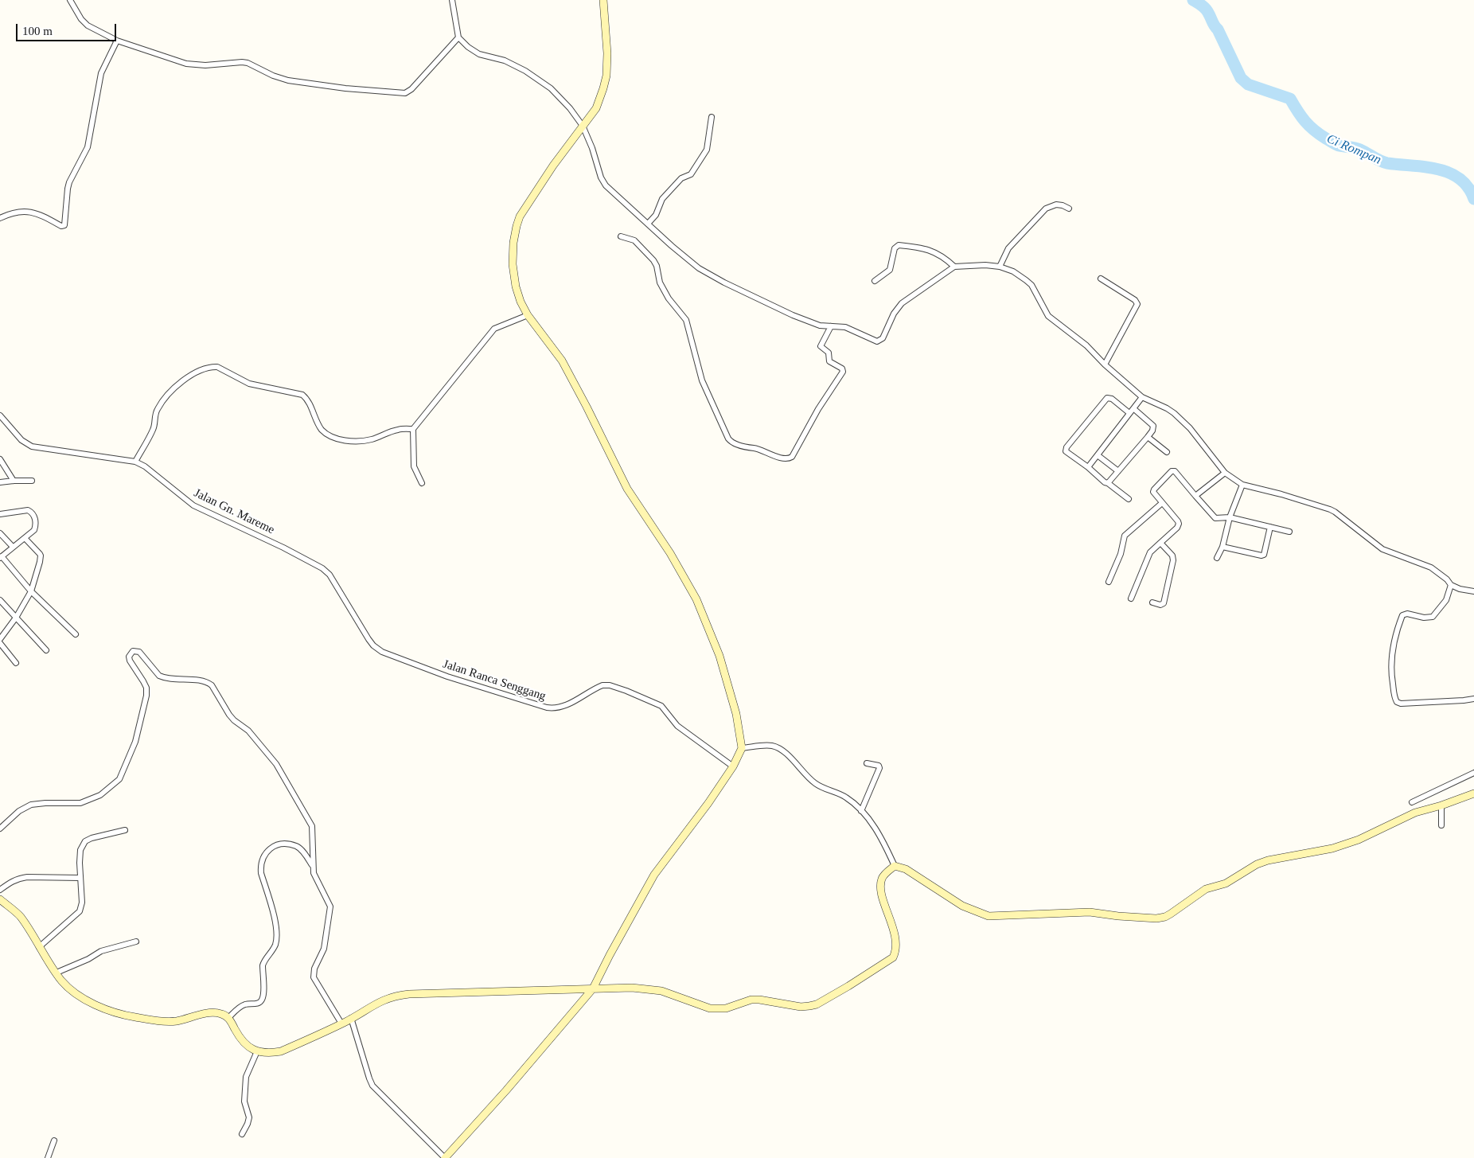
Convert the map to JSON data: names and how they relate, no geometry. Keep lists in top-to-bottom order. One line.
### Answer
{"streets":{"street":["Jalan Gn. Mareme","Jalan Ranca Senggang"]},"crossings":[["Jalan Gn. Mareme","Jalan Ranca Senggang"]],"water":["Ci Rompan"],"scale_bar":"100 m"}
